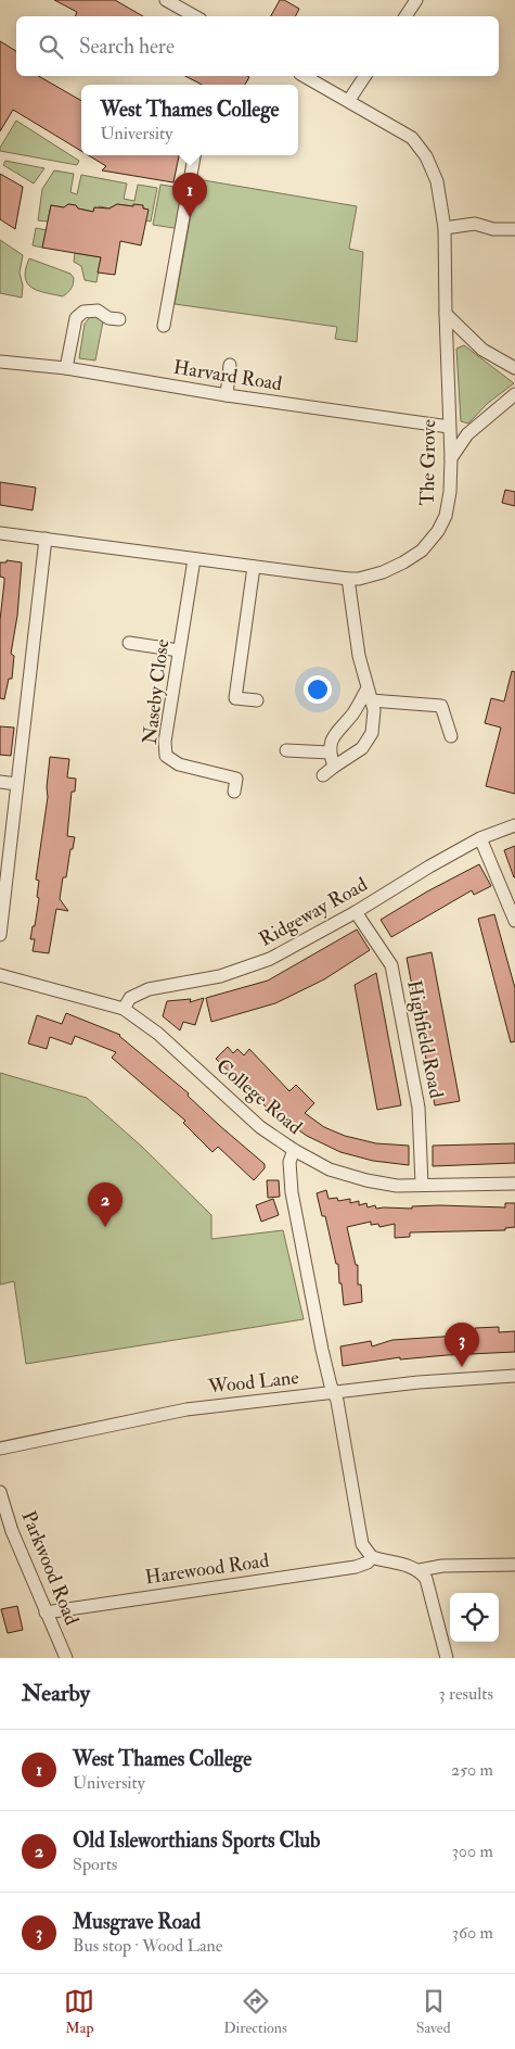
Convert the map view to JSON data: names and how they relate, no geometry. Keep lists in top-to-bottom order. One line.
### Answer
{"streets":{"street":["Harvard Road","The Grove","Naseby Close","Ridgeway Road","Highfield Road","College Road","Wood Lane","Parkwood Road","Harewood Road"]},"crossings":[["Harvard Road","The Grove"],["The Grove","Naseby Close"],["Ridgeway Road","Highfield Road"],["Ridgeway Road","College Road"],["Highfield Road","College Road"],["Parkwood Road","Harewood Road"]],"page":{"search":"Search here","popup":["West Thames College","University"],"pins":["1","2","3"],"heading":["Nearby","3 results"],"list":[{"mark":"1","name":"West Thames College","note":"University","value":"250 m"},{"mark":"2","name":"Old Isleworthians Sports Club","note":"Sports","value":"300 m"},{"mark":"3","name":"Musgrave Road","note":"Bus stop · Wood Lane","value":"360 m"}],"nav":["Map","Directions","Saved"]}}
